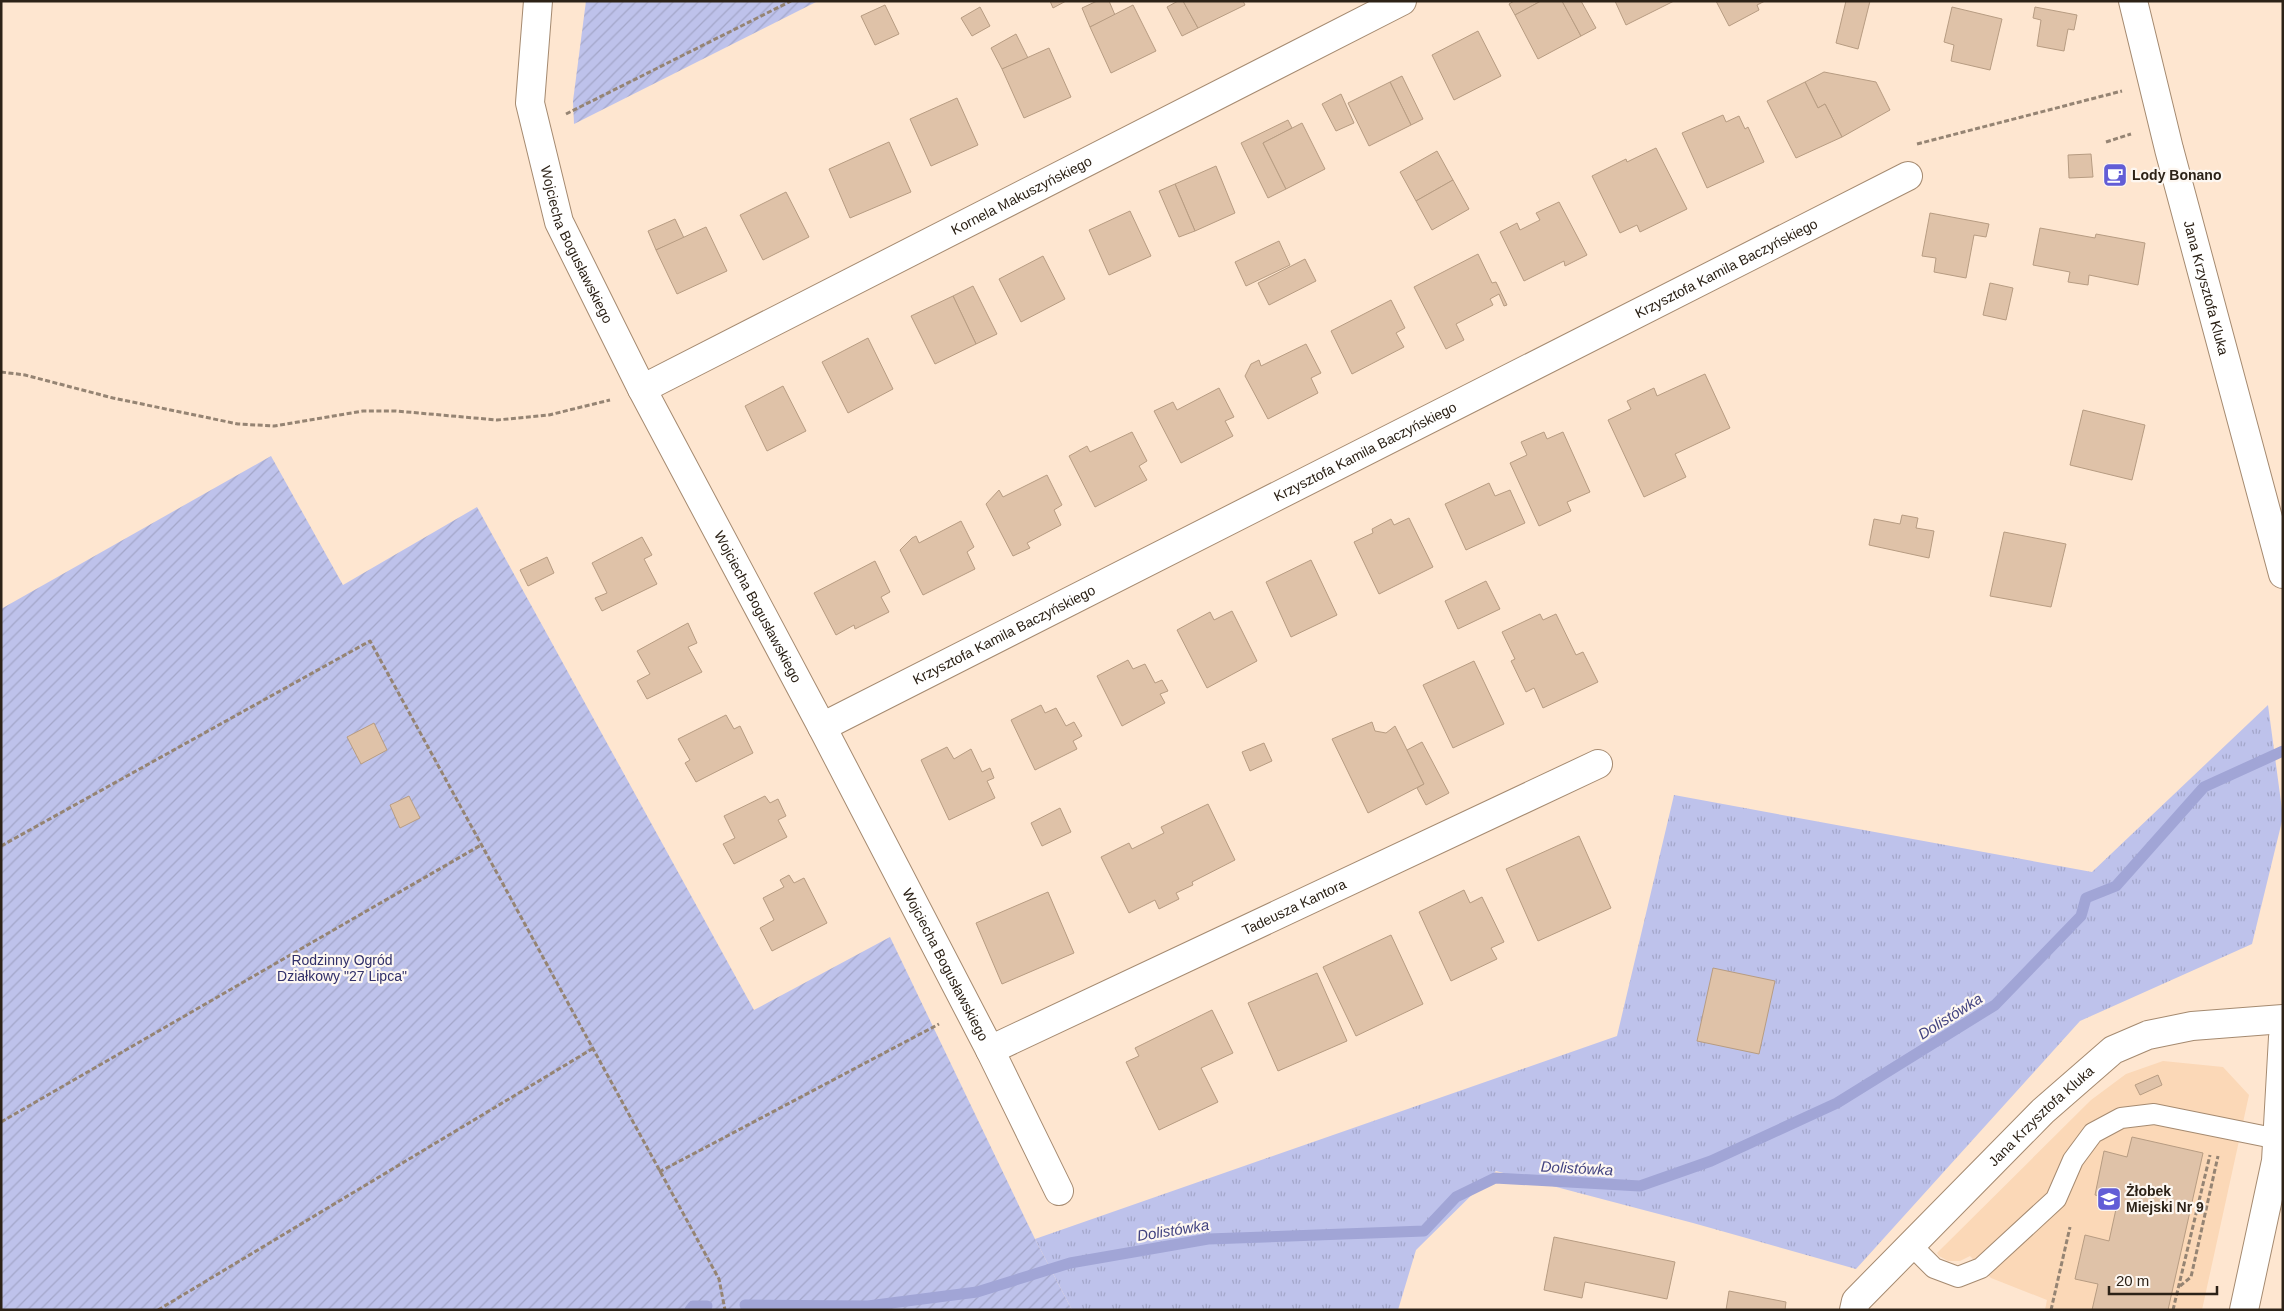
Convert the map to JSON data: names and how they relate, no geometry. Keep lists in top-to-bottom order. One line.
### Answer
{"streets":{"street":["Kornela Makuszyńskiego","Wojciecha Bogusławskiego","Krzysztofa Kamila Baczyńskiego","Jana Krzysztofa Kluka","Tadeusza Kantora"]},"crossings":[["Kornela Makuszyńskiego","Wojciecha Bogusławskiego"],["Wojciecha Bogusławskiego","Krzysztofa Kamila Baczyńskiego"],["Wojciecha Bogusławskiego","Tadeusza Kantora"]],"water":["Dolistówka"],"parks":["Rodzinny Ogród Działkowy \"27 Lipca\""],"places":{"cafe":["Lody Bonano"],"school or university":["Żłobek Miejski Nr 9"]},"scale_bar":"20 m"}
